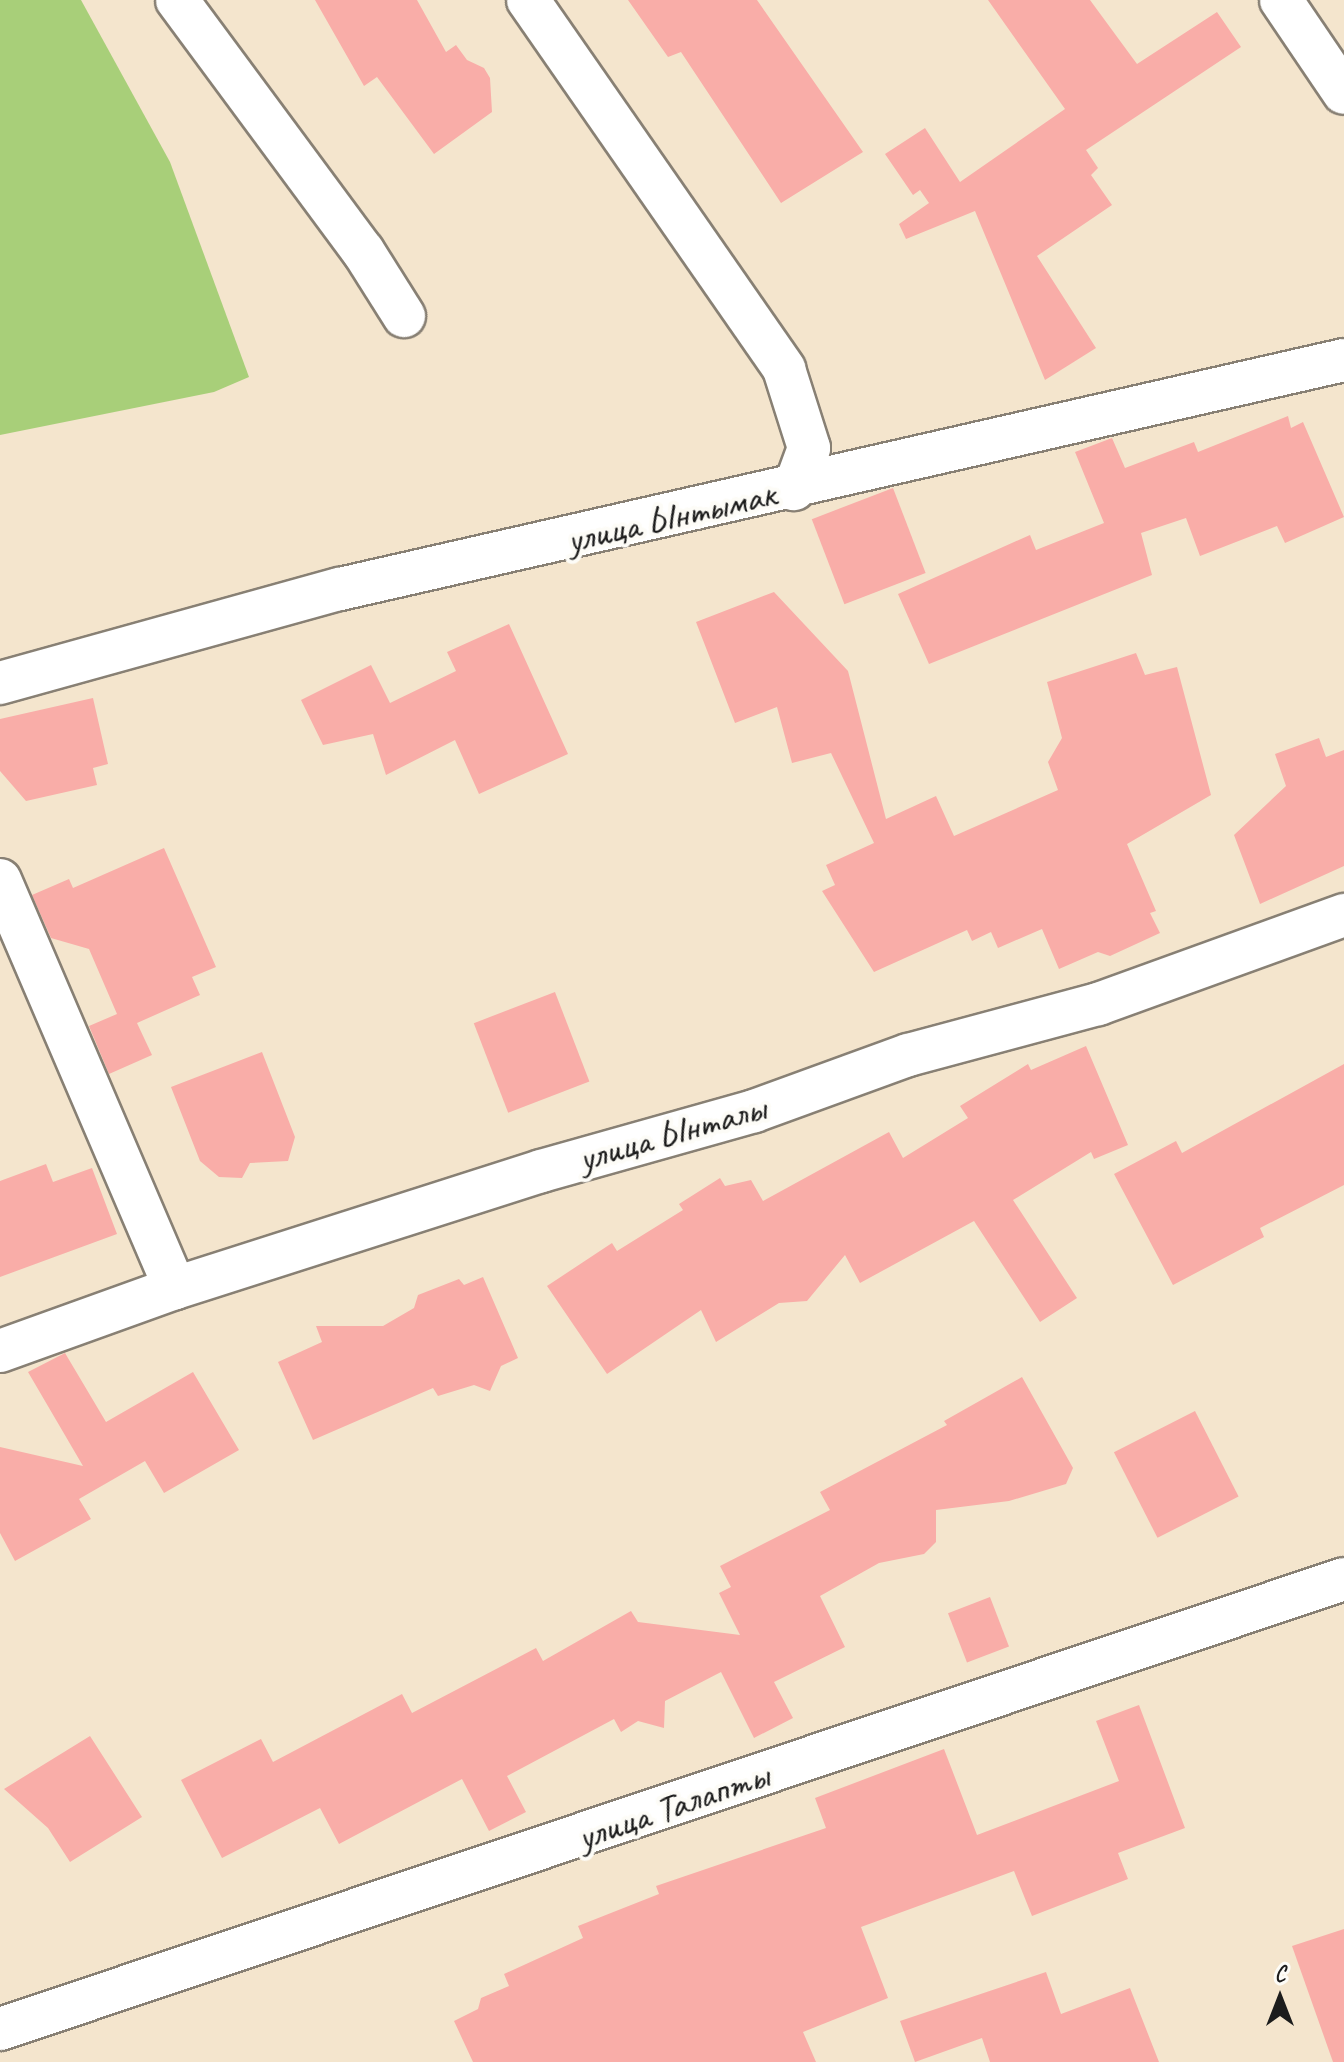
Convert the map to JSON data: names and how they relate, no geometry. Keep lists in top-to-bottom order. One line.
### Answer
{"streets":{"street":["улица Ынтымак","улица Ынталы","улица Талапты"]},"north":"top"}
